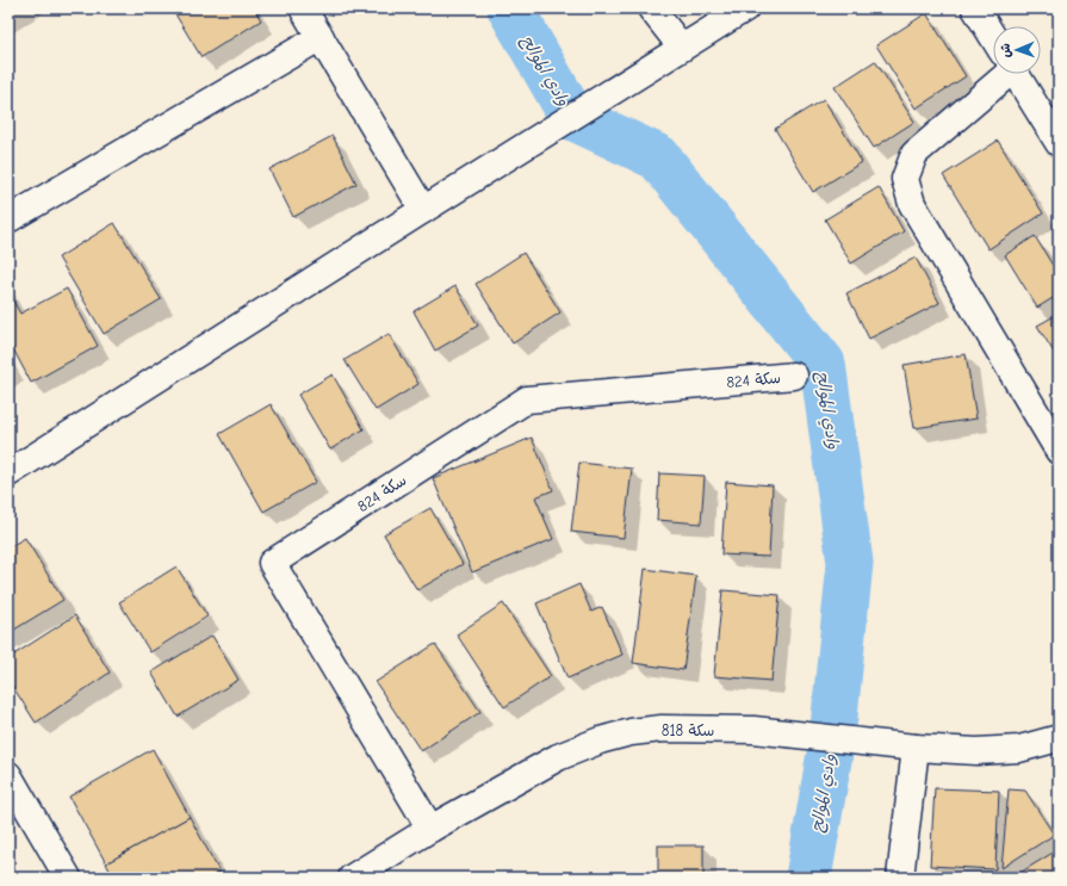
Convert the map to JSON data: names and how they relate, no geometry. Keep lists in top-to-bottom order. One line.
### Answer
{"streets":{"street":["سكة 824","سكة 818"]},"crossings":[["سكة 824","سكة 818"]],"water":["وادي الموالح"],"north":"left"}
